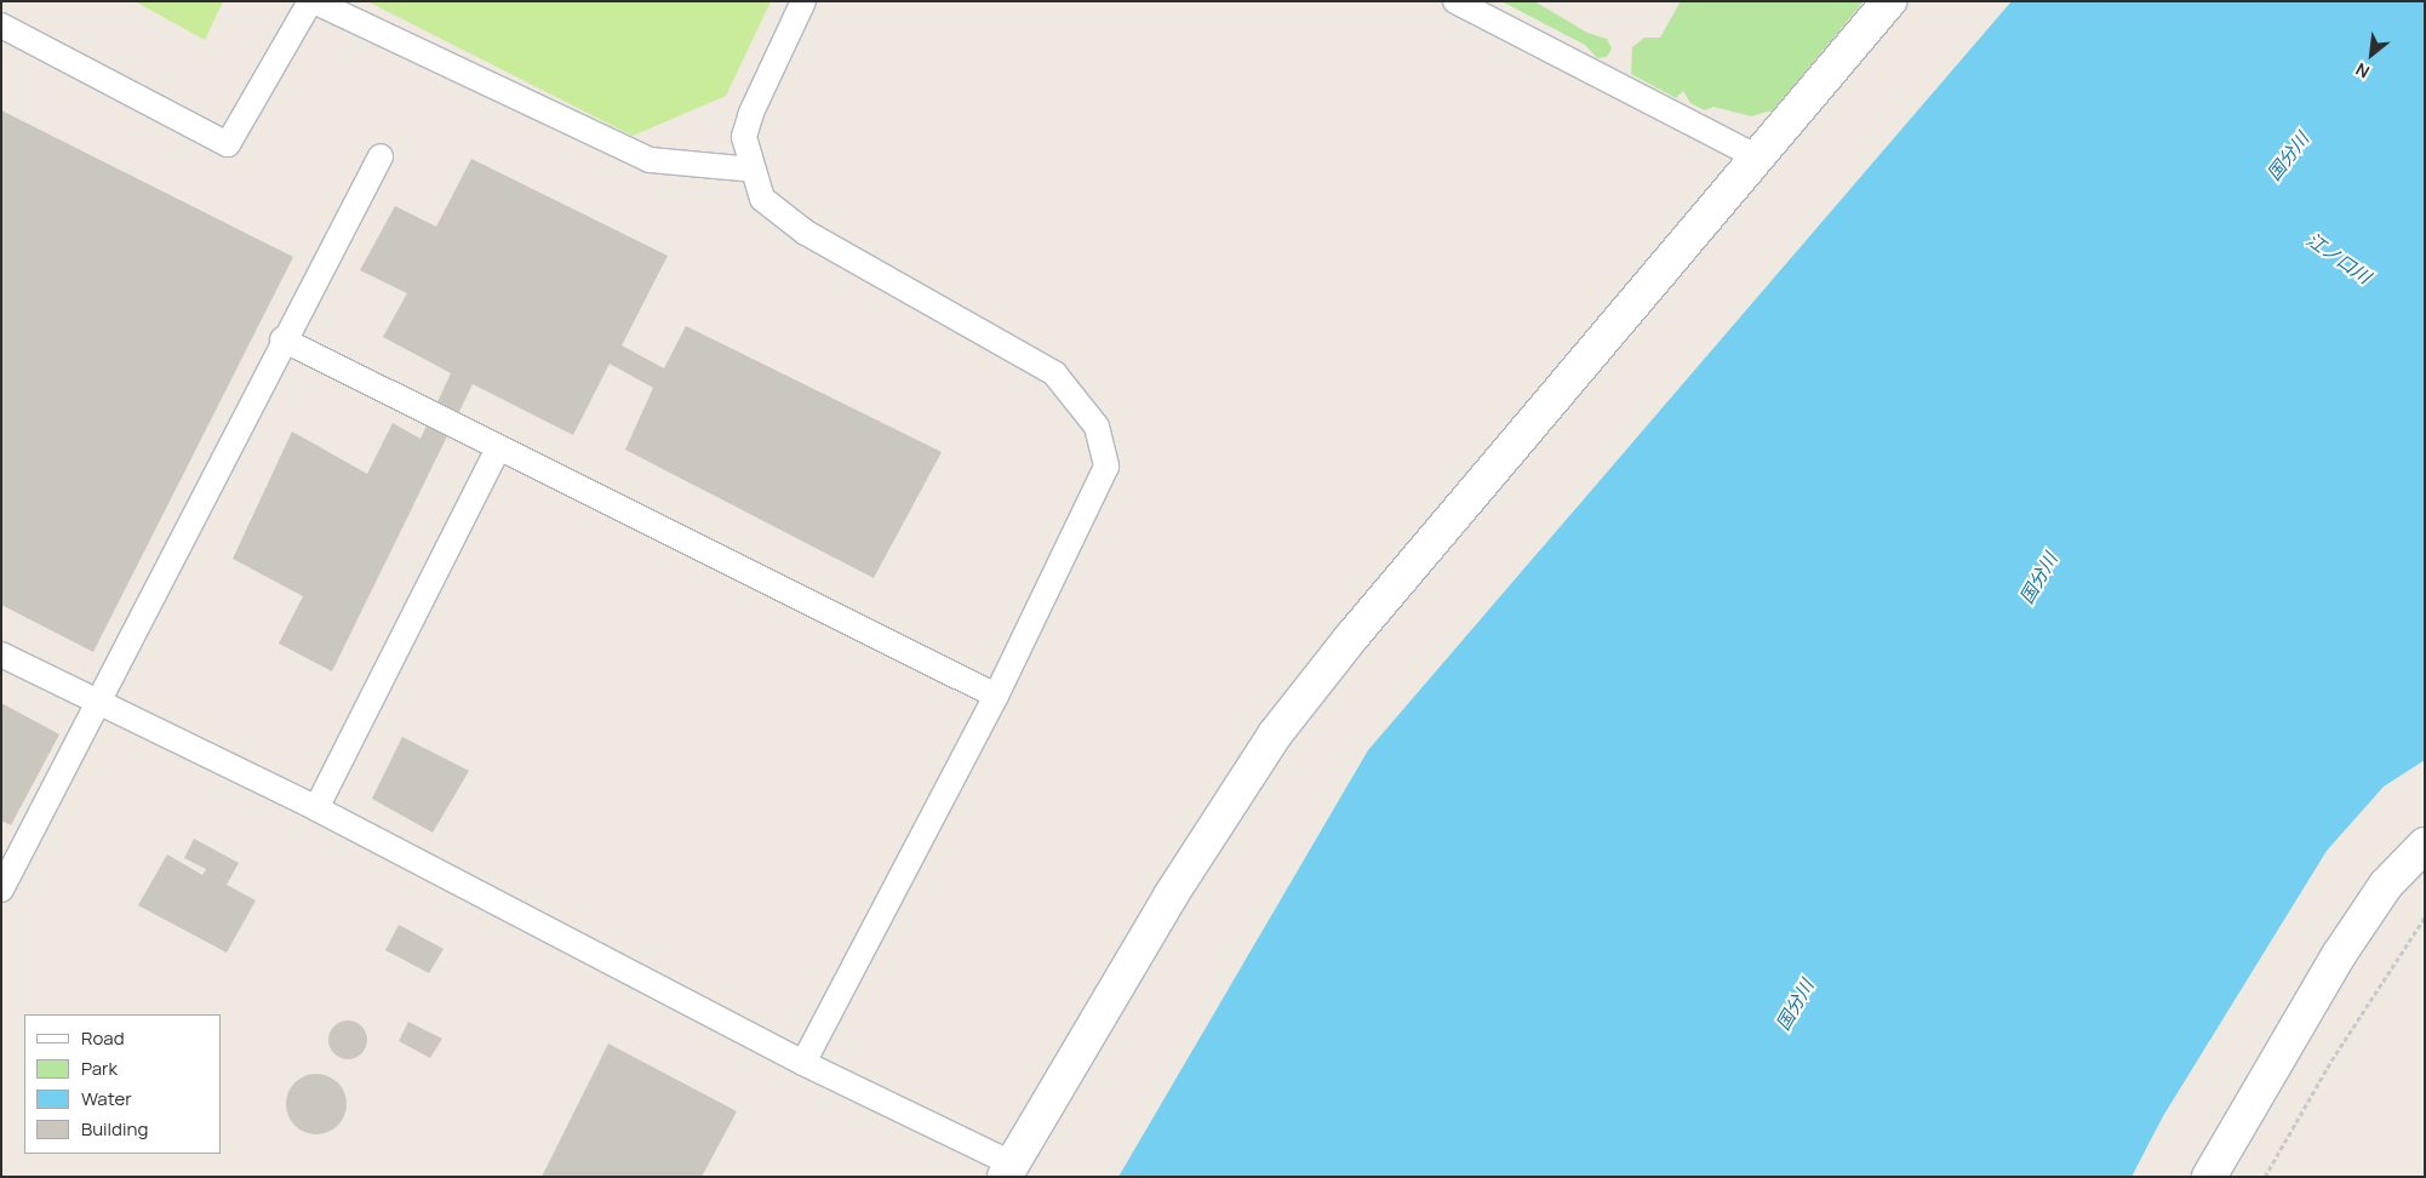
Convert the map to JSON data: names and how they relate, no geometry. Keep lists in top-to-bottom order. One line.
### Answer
{"water":["国分川","江ノ口川"],"legend":["Road","Park","Water","Building"],"north":"bottom left"}
